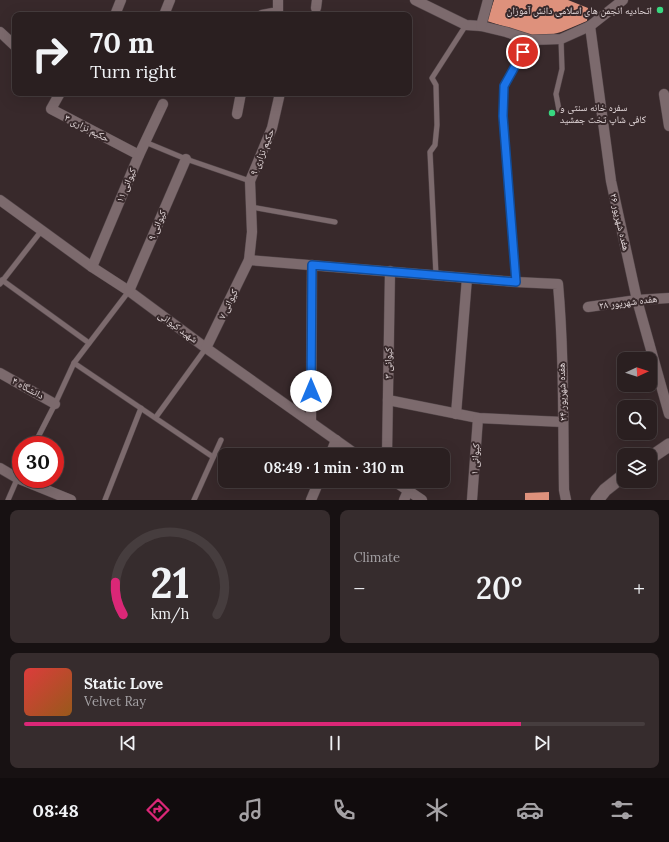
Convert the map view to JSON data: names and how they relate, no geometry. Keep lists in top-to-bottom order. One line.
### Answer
{"streets":{"street":["حکیم نزاری ۳","حکیم نزاری ۹","کیوانی ۱۱","هفده شهریور ۲۶","کیوانی ۹","هفده شهریور ۲۸","کیوانی ۷","شهید کیوانی","کیوانی ۳","دانشگاه ۴","هفده شهریور ۲۴","کیوانی ۱"]},"crossings":[["حکیم نزاری ۳","کیوانی ۱۱"],["حکیم نزاری ۹","کیوانی ۷"],["کیوانی ۱۱","شهید کیوانی"],["هفده شهریور ۲۶","هفده شهریور ۲۸"],["کیوانی ۹","شهید کیوانی"],["کیوانی ۷","شهید کیوانی"]],"places":["اتحادیه انجمن های اسلامی دانش آموزان","سفره خانه سنتی و کافی شاپ تخت جمشید"],"north":"right","page":{"turn":["70 m","Turn right"],"limit":"30","trip":"08:49 · 1 min · 310 m","tile":"Climate","heat":["−","20°","+"],"song":["Static Love","Velvet Ray"],"tabs":"08:48","gauge":["21","km/h"]}}
